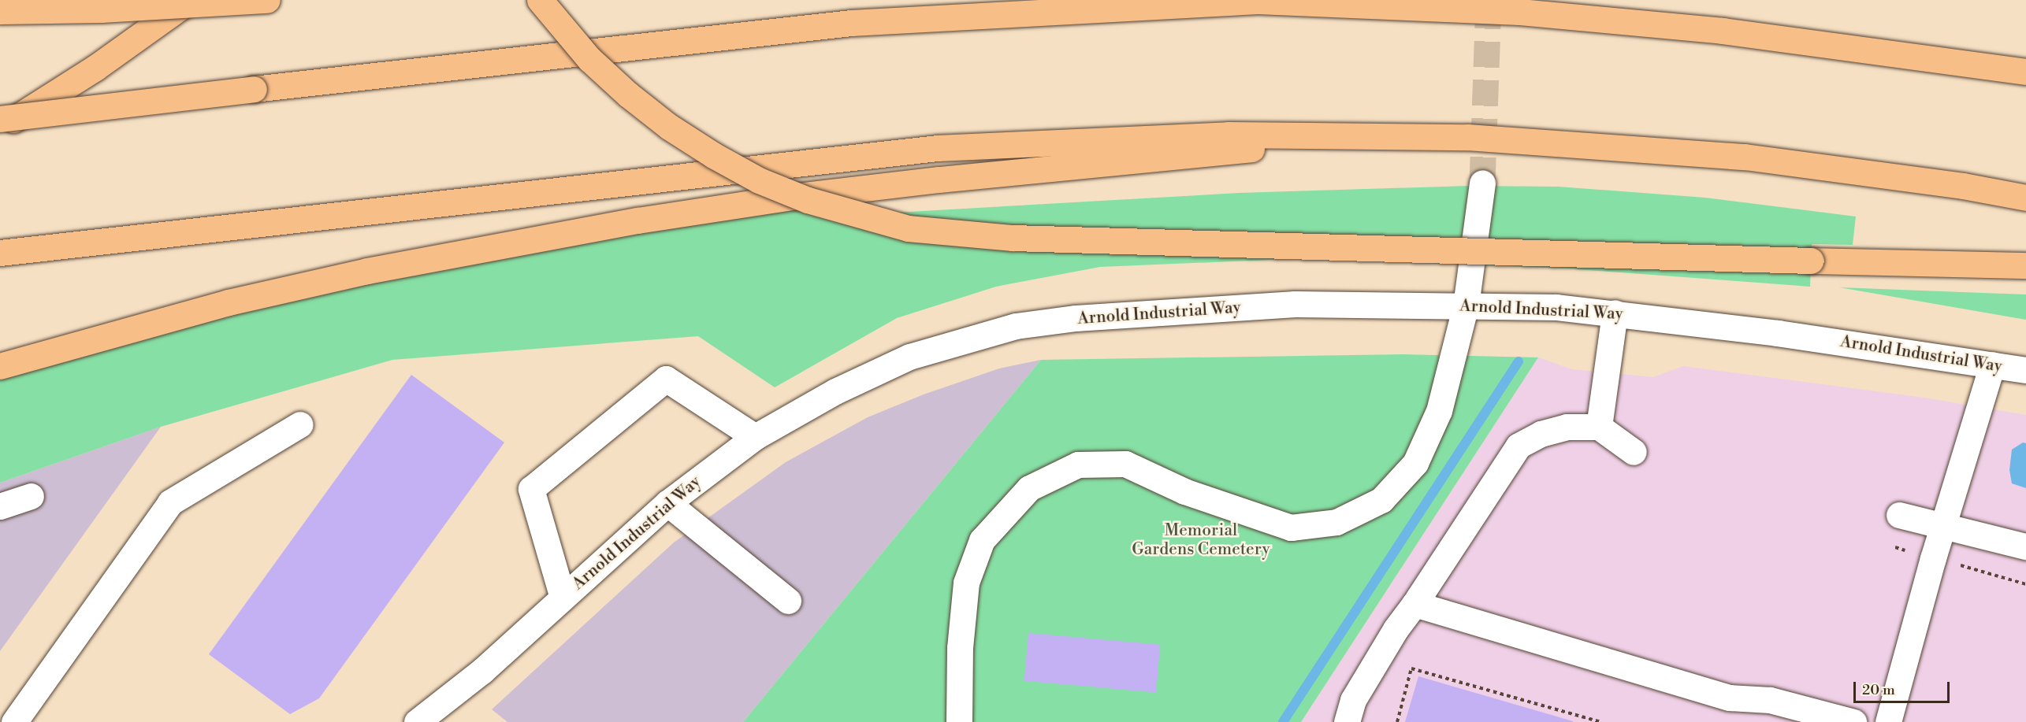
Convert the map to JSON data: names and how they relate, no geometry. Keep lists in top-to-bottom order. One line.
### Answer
{"streets":{"street":["Arnold Industrial Way"]},"parks":["Memorial Gardens Cemetery"],"scale_bar":"20 m"}
